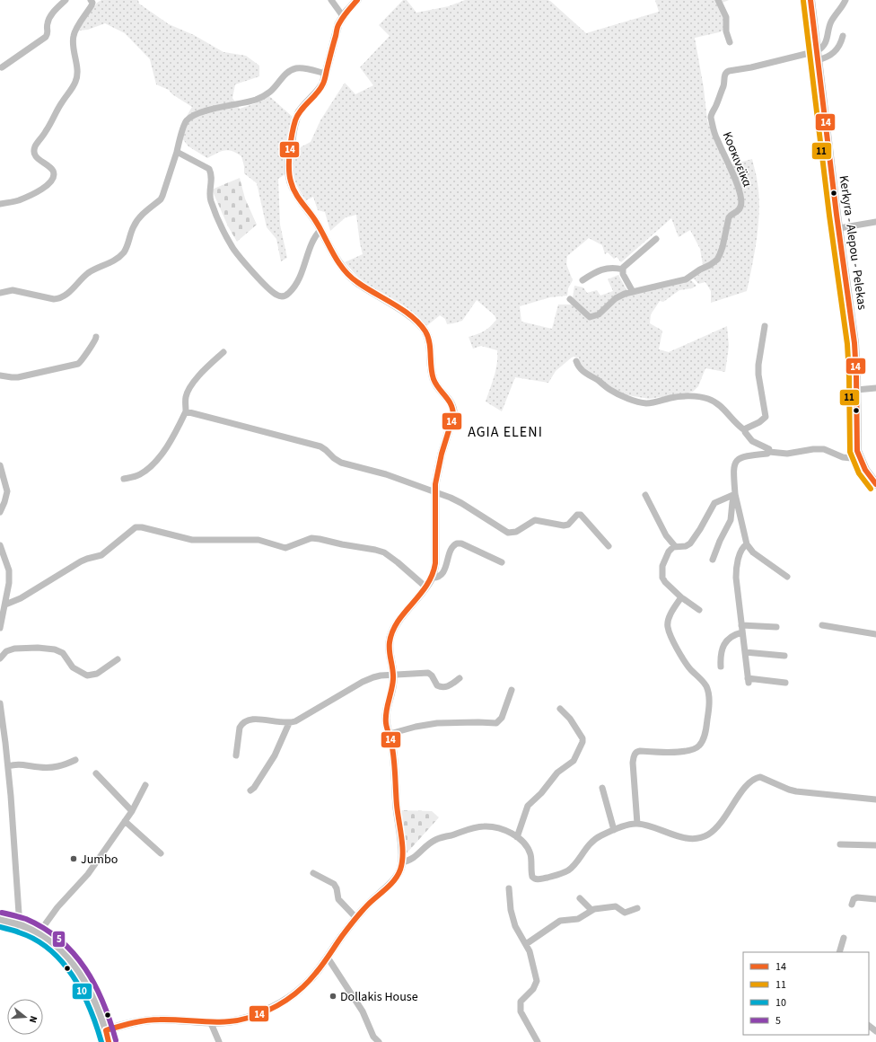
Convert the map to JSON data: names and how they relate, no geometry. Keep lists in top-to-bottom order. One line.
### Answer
{"streets":{"main road":["Kerkyra - Alepou - Pelekas"],"street":["Κοσκινεϊκα"]},"crossings":[["Κοσκινεϊκα","Kerkyra - Alepou - Pelekas"]],"districts":["AGIA ELENI"],"places":["Jumbo","Dollakis House"],"lines":["transit line 14","transit line 11","transit line 5","transit line 10"],"legend":["14","11","10","5"],"north":"right"}
